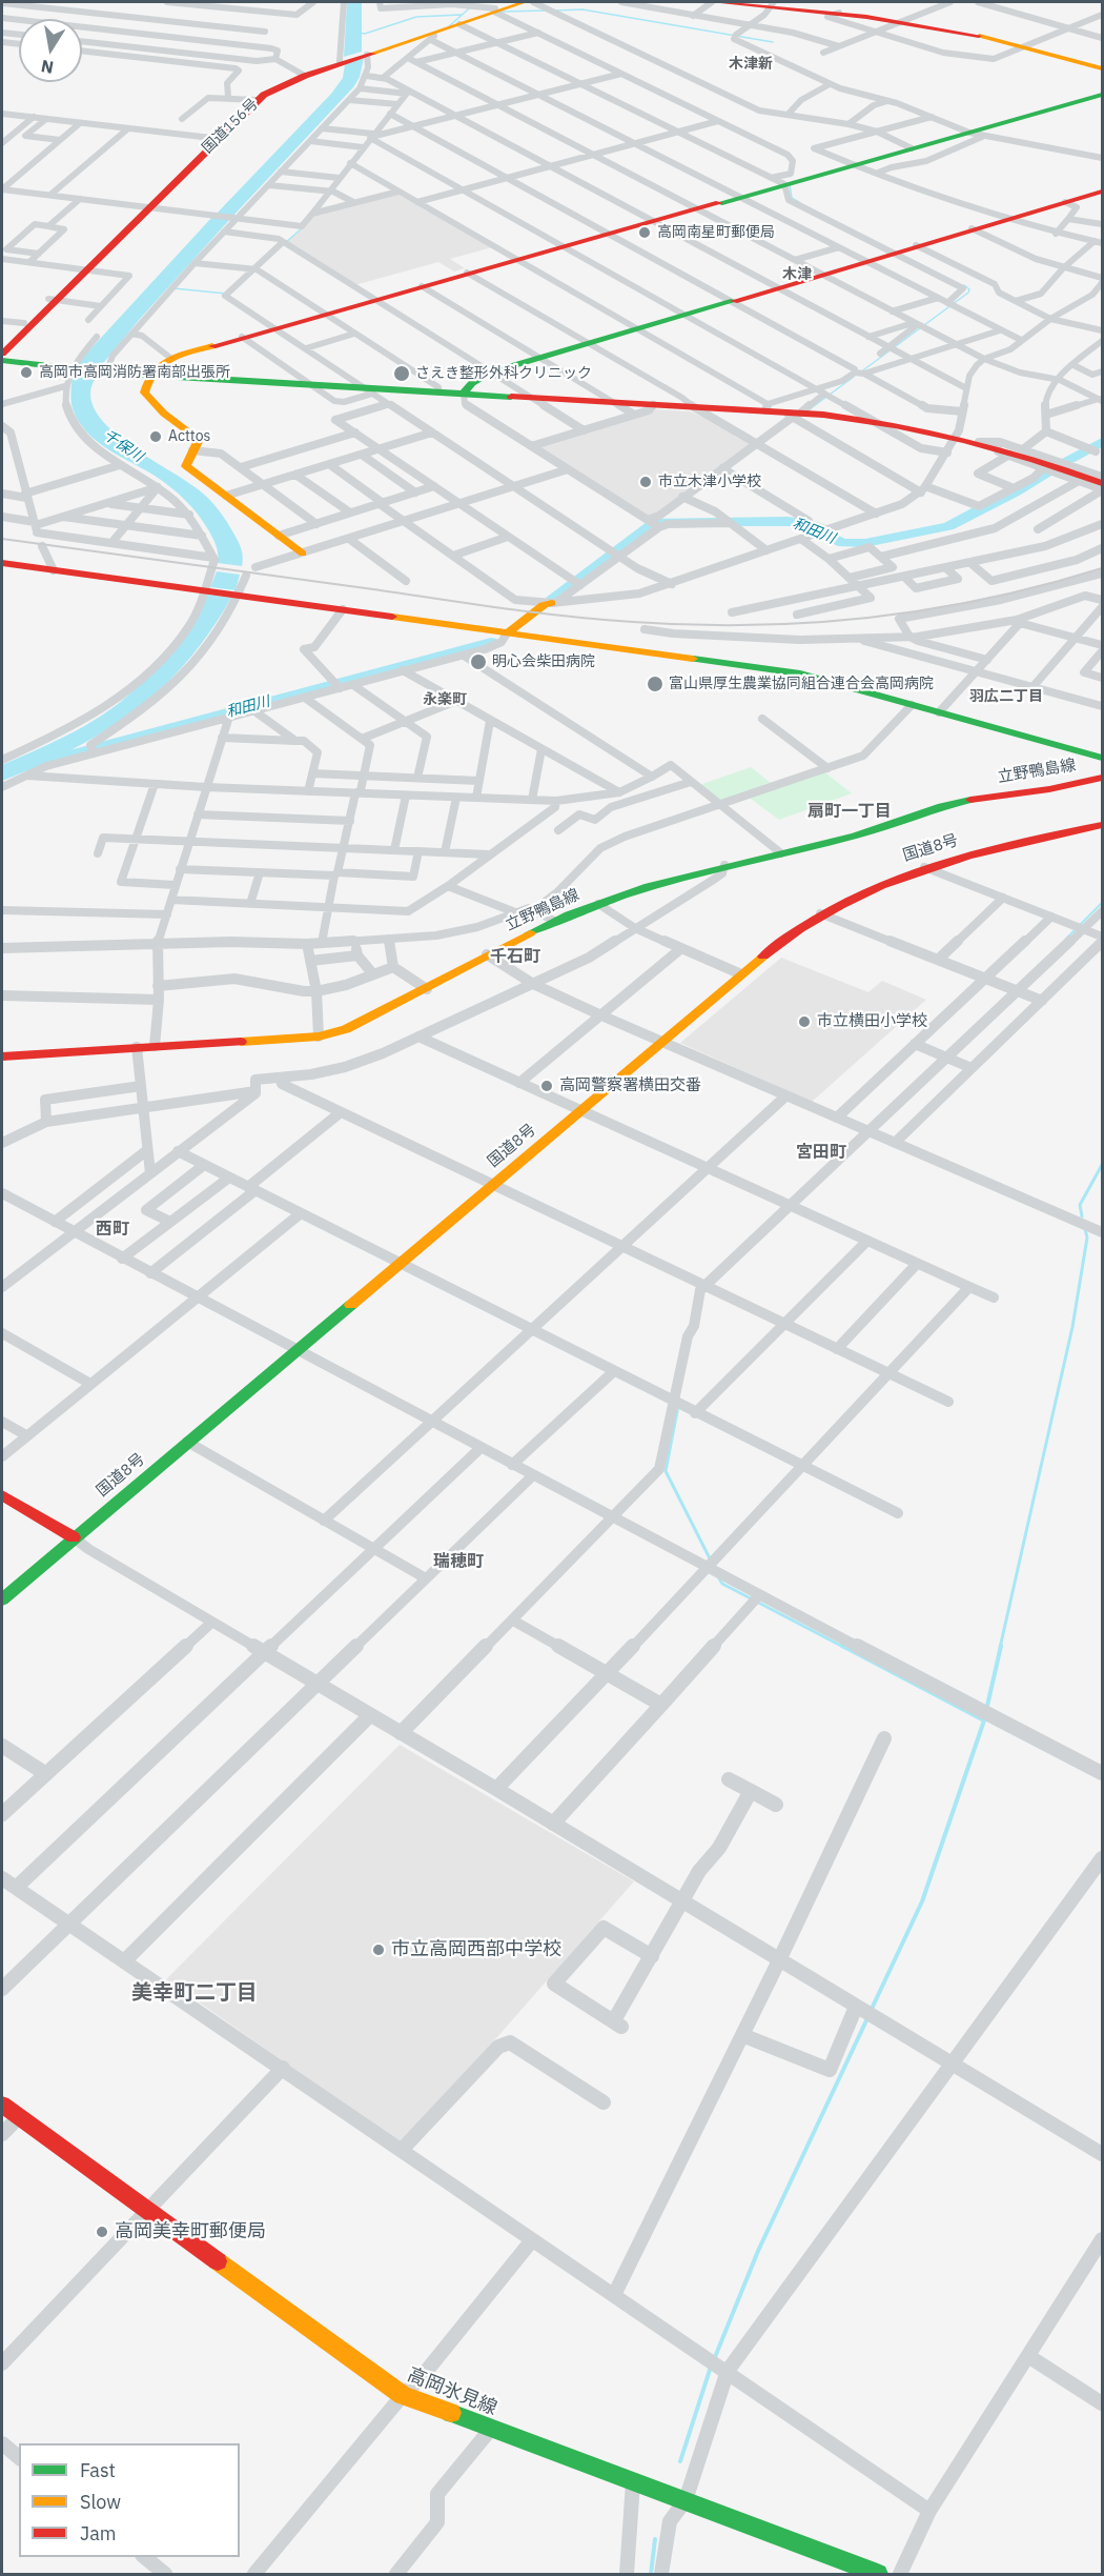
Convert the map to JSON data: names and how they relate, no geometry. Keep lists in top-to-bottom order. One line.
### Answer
{"streets":{"main road":["国道156号","立野鴨島線","国道8号","高岡氷見線"]},"districts":["木津新","木津","羽広二丁目","永楽町","扇町一丁目","千石町","宮田町","西町","瑞穂町","美幸町二丁目"],"water":["千保川","和田川"],"places":["高岡南星町郵便局","高岡市高岡消防署南部出張所","さえき整形外科クリニック","Acttos","市立木津小学校","明心会柴田病院","富山県厚生農業協同組合連合会高岡病院","市立横田小学校","高岡警察署横田交番","市立高岡西部中学校","高岡美幸町郵便局"],"legend":["Fast","Slow","Jam"],"north":"bottom"}
